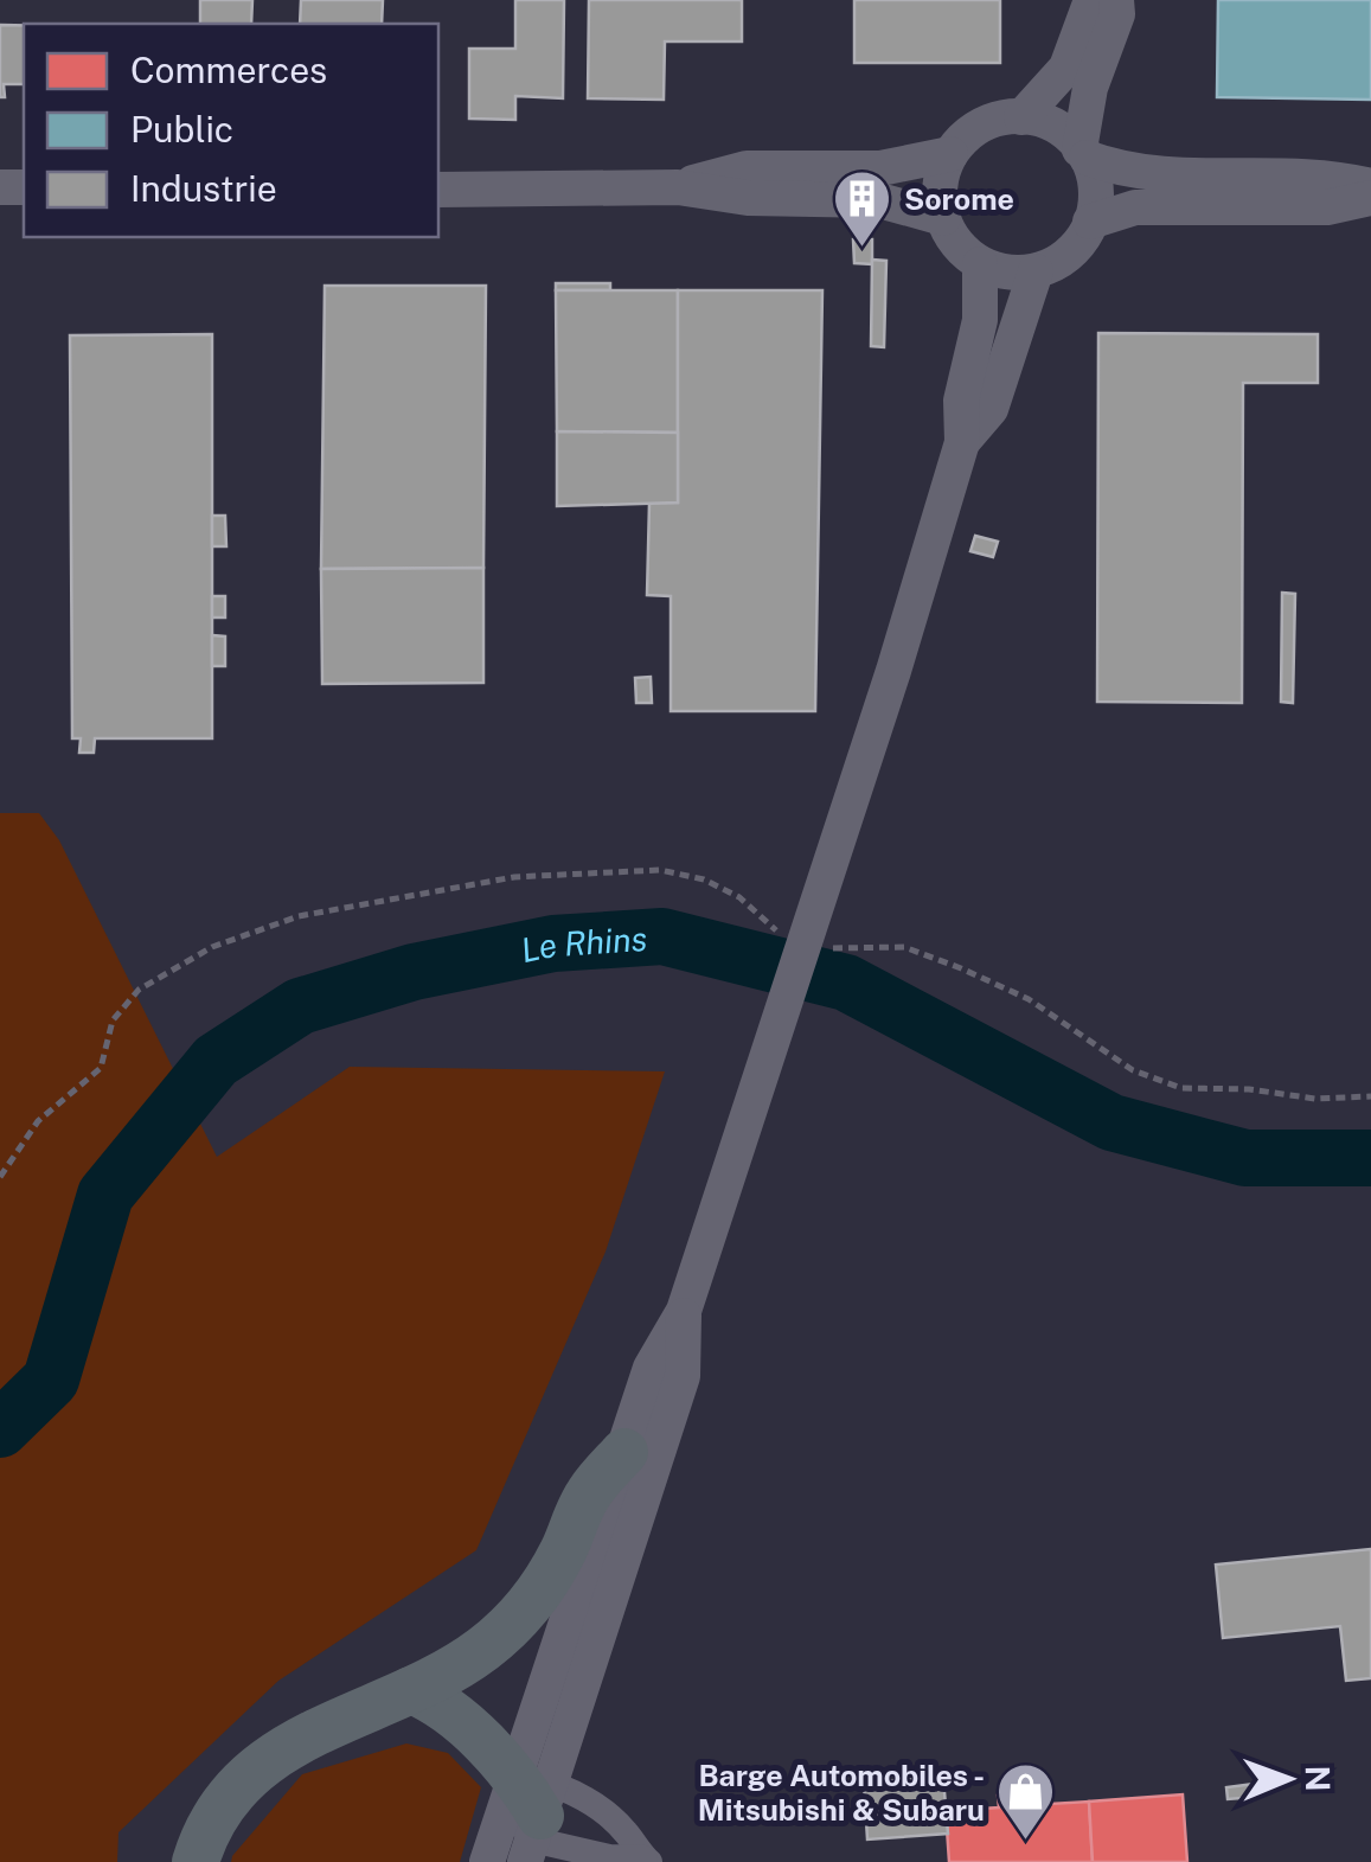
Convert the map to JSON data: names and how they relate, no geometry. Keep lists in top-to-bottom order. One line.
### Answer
{"water":["Le Rhins"],"places":{"building":["Sorome"],"shop":["Barge Automobiles - Mitsubishi & Subaru"]},"legend":["Commerces","Public","Industrie"],"north":"right"}
